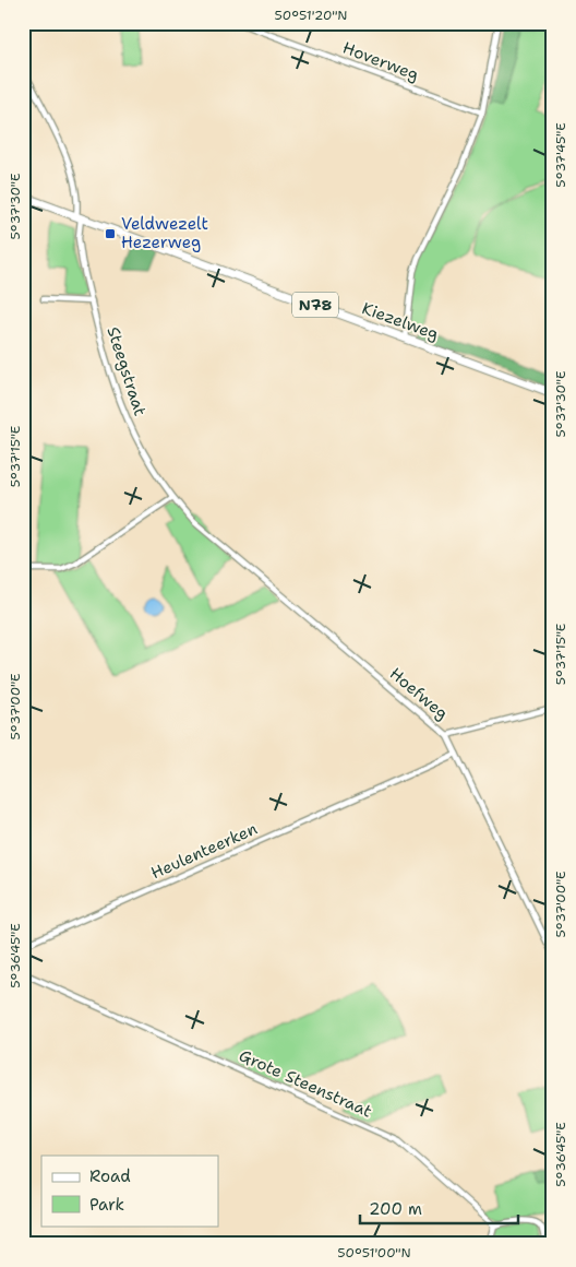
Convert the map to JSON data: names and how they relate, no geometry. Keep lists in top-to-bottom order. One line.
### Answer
{"streets":{"main road":["N78","Kiezelweg"],"street":["Hoverweg","Steegstraat","Hoefweg","Heulenteerken","Grote Steenstraat"]},"crossings":[["Kiezelweg","Steegstraat"],["Steegstraat","Hoefweg"],["Hoefweg","Heulenteerken"]],"places":{"transit":["Veldwezelt Hezerweg"]},"legend":["Road","Park"],"scale_bar":"200 m","coordinates":["50°51'20\"N","5°37'45\"E","5°37'30\"E","5°37'15\"E","5°37'00\"E","5°36'45\"E","50°51'00\"N"]}
